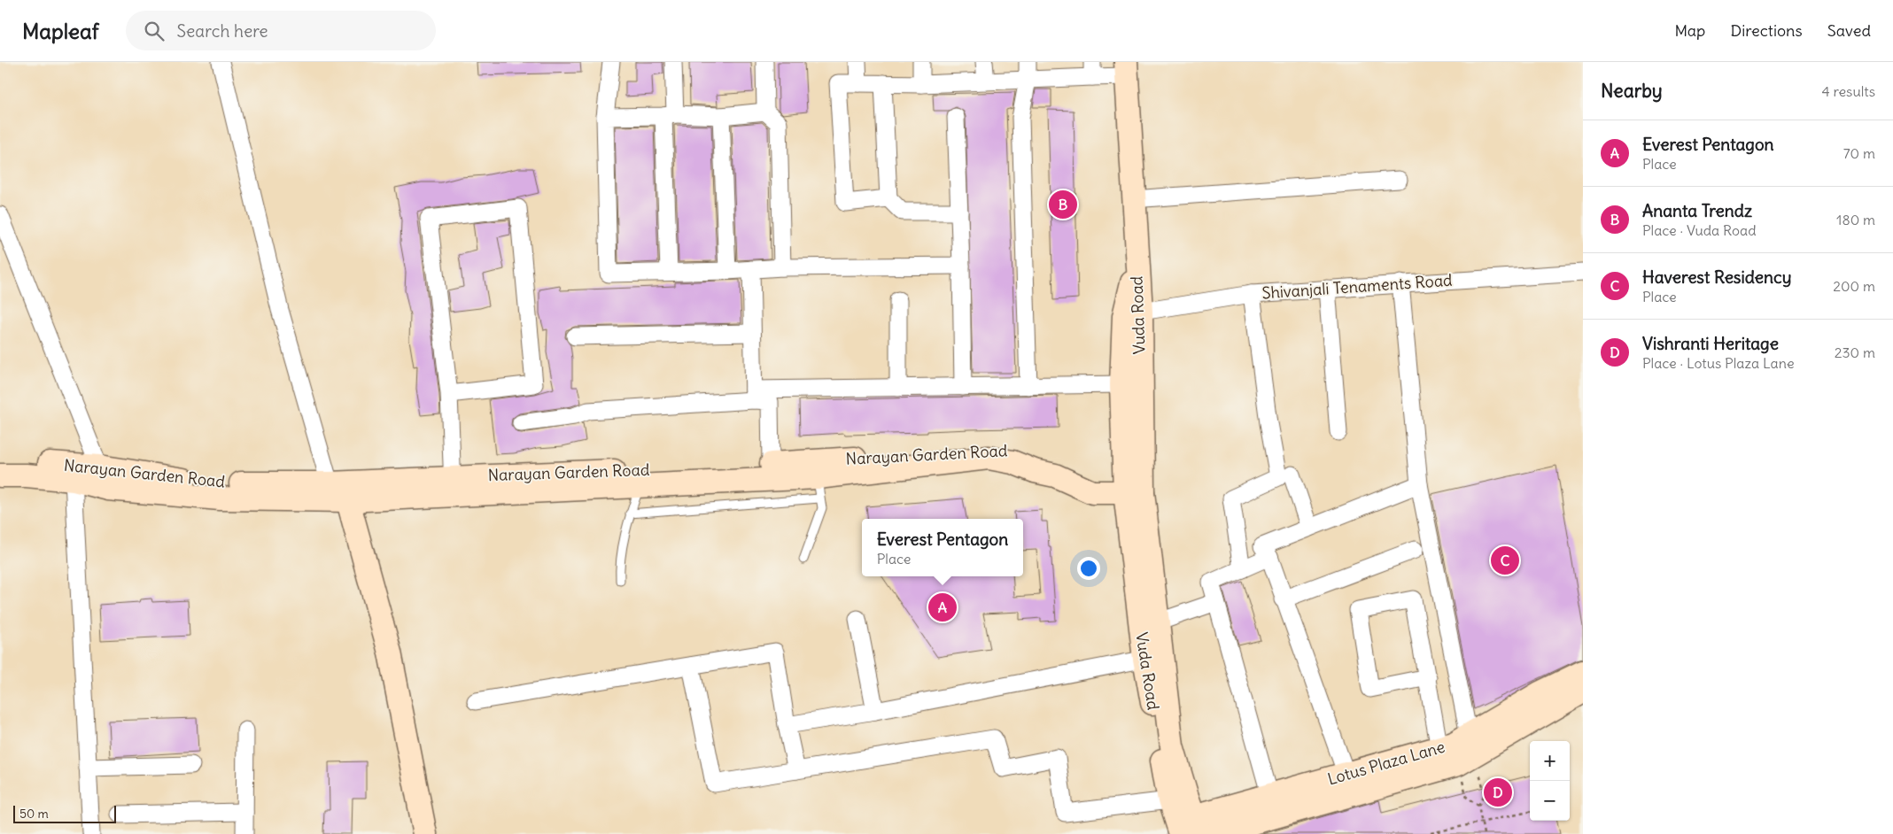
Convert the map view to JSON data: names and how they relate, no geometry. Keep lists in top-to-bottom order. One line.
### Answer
{"streets":{"street":["Shivanjali Tenaments Road","Vuda Road","Narayan Garden Road","Lotus Plaza Lane"]},"crossings":[["Vuda Road","Lotus Plaza Lane"]],"scale_bar":"50 m","page":{"header":"Mapleaf","search":"Search here","nav":["Map","Directions","Saved"],"heading":["Nearby","4 results"],"list":[{"mark":"A","name":"Everest Pentagon","note":"Place","value":"70 m"},{"mark":"B","name":"Ananta Trendz","note":"Place · Vuda Road","value":"180 m"},{"mark":"C","name":"Haverest Residency","note":"Place","value":"200 m"},{"mark":"D","name":"Vishranti Heritage","note":"Place · Lotus Plaza Lane","value":"230 m"}],"pins":["B","C","A","D"],"popup":["Everest Pentagon","Place"],"map_buttons":["+","−"],"scale":"50 m"}}
